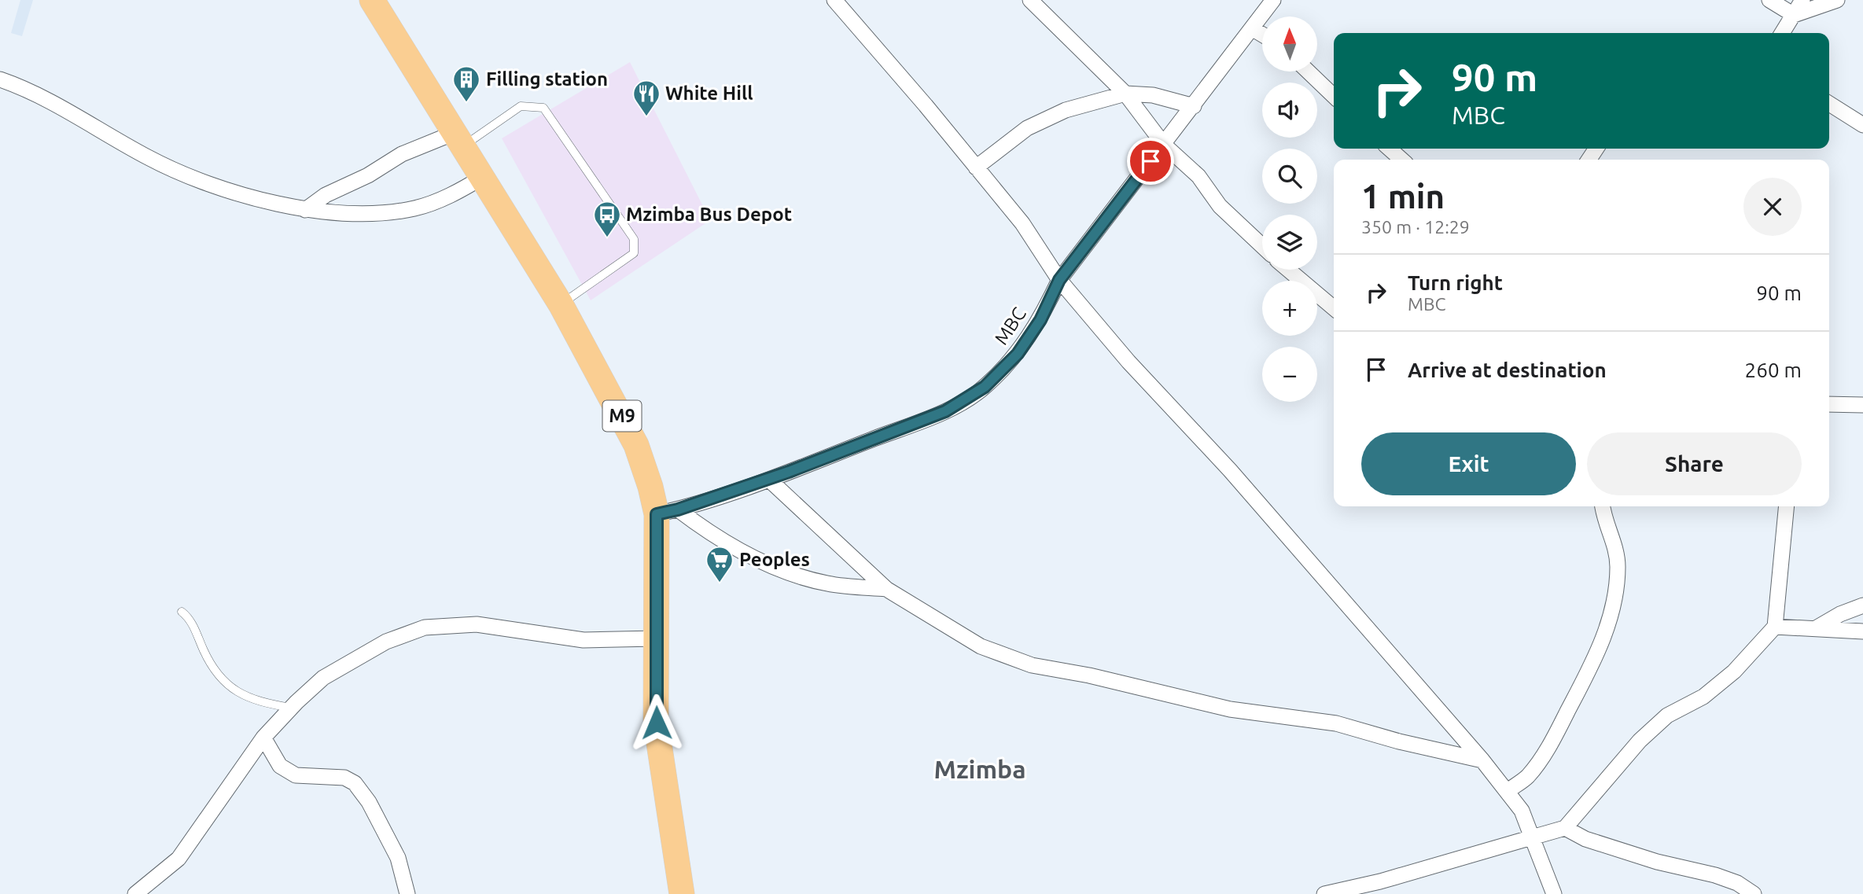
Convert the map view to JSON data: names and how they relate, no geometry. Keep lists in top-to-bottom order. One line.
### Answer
{"streets":{"main road":["M9"],"street":["MBC"]},"crossings":[["MBC","M9"]],"districts":["Mzimba"],"places":{"building":["Filling station"],"restaurant":["White Hill"],"bus stop":["Mzimba Bus Depot"],"supermarket":["Peoples"]},"north":"top","page":{"map_buttons":["+","−"],"turn":["90 m","MBC"],"heading":["1 min","350 m · 12:29"],"list":[{"name":"Turn right","note":"MBC","value":"90 m"},{"name":"Arrive at destination","value":"260 m"}],"buttons":["Exit","Share"]}}
